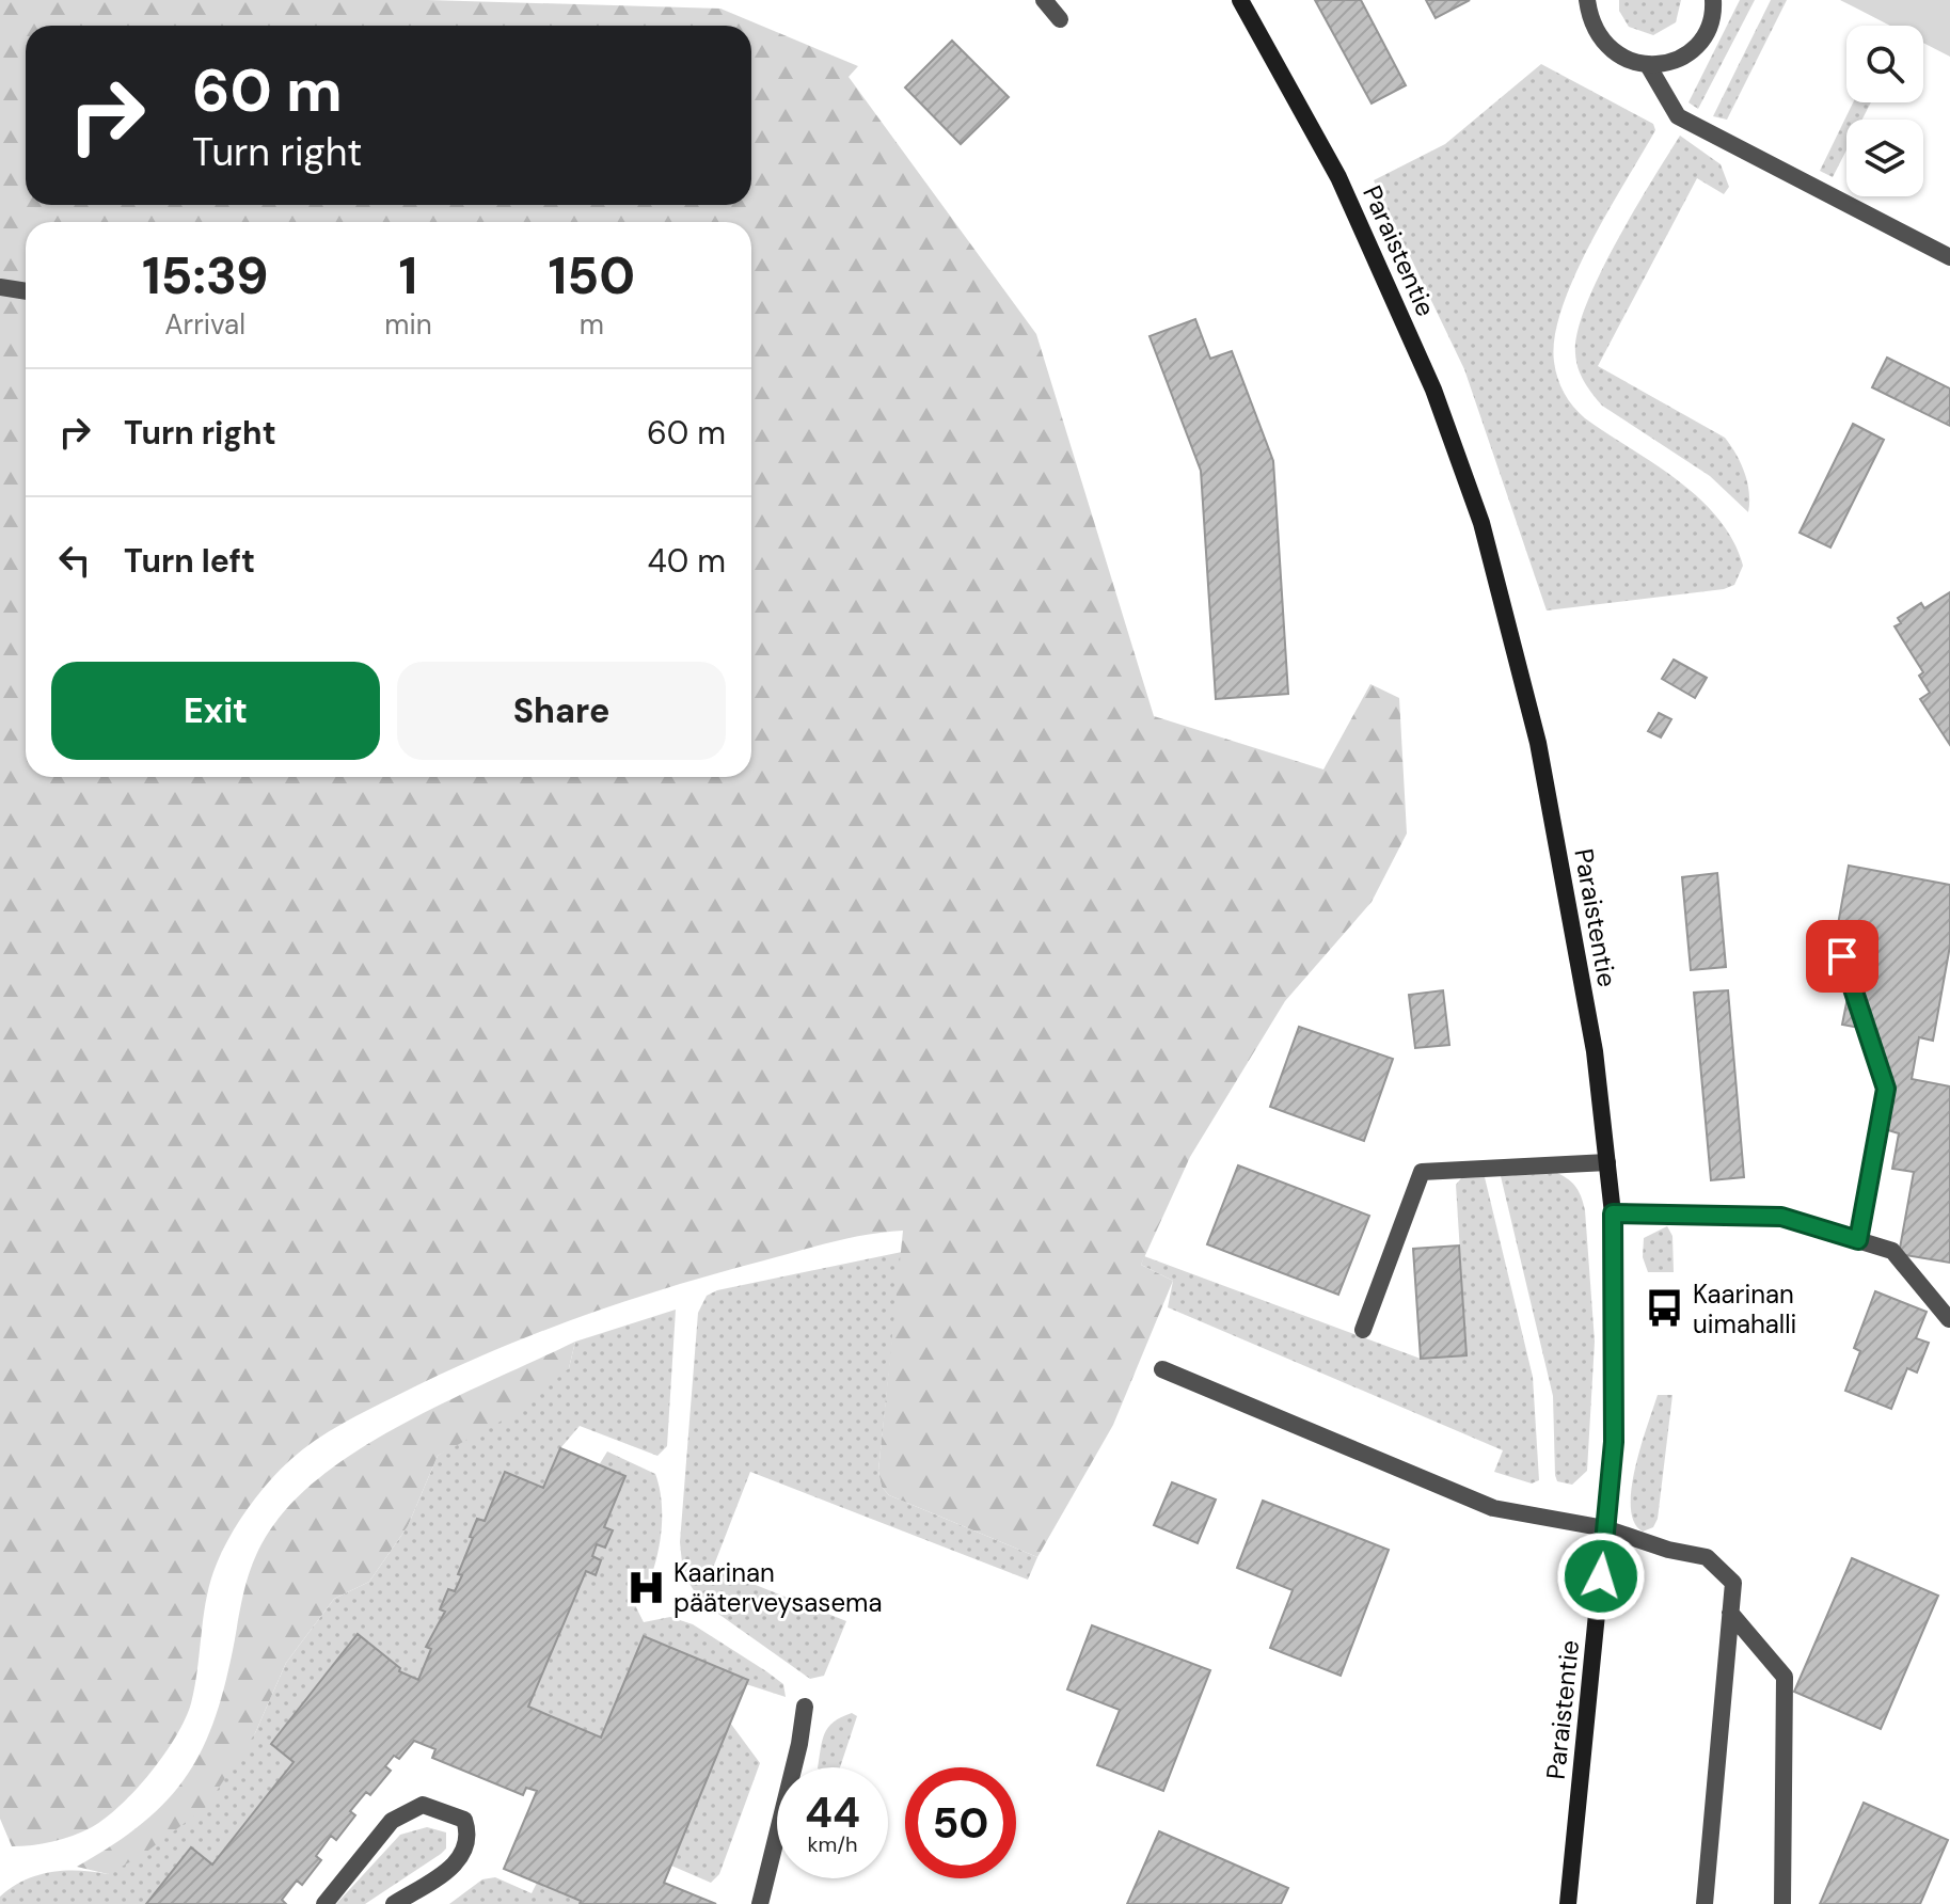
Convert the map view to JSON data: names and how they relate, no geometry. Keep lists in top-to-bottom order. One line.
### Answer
{"streets":{"main road":["Paraistentie"]},"places":{"bus stop":["Kaarinan uimahalli"],"hospital":["Kaarinan pääterveysasema"]},"page":{"turn":["60 m","Turn right"],"eta":["15:39","Arrival","1","min","150","m"],"list":[{"name":"Turn right","value":"60 m"},{"name":"Turn left","value":"40 m"}],"buttons":["Exit","Share"],"speed":"44 km/h","limit":"50"}}
